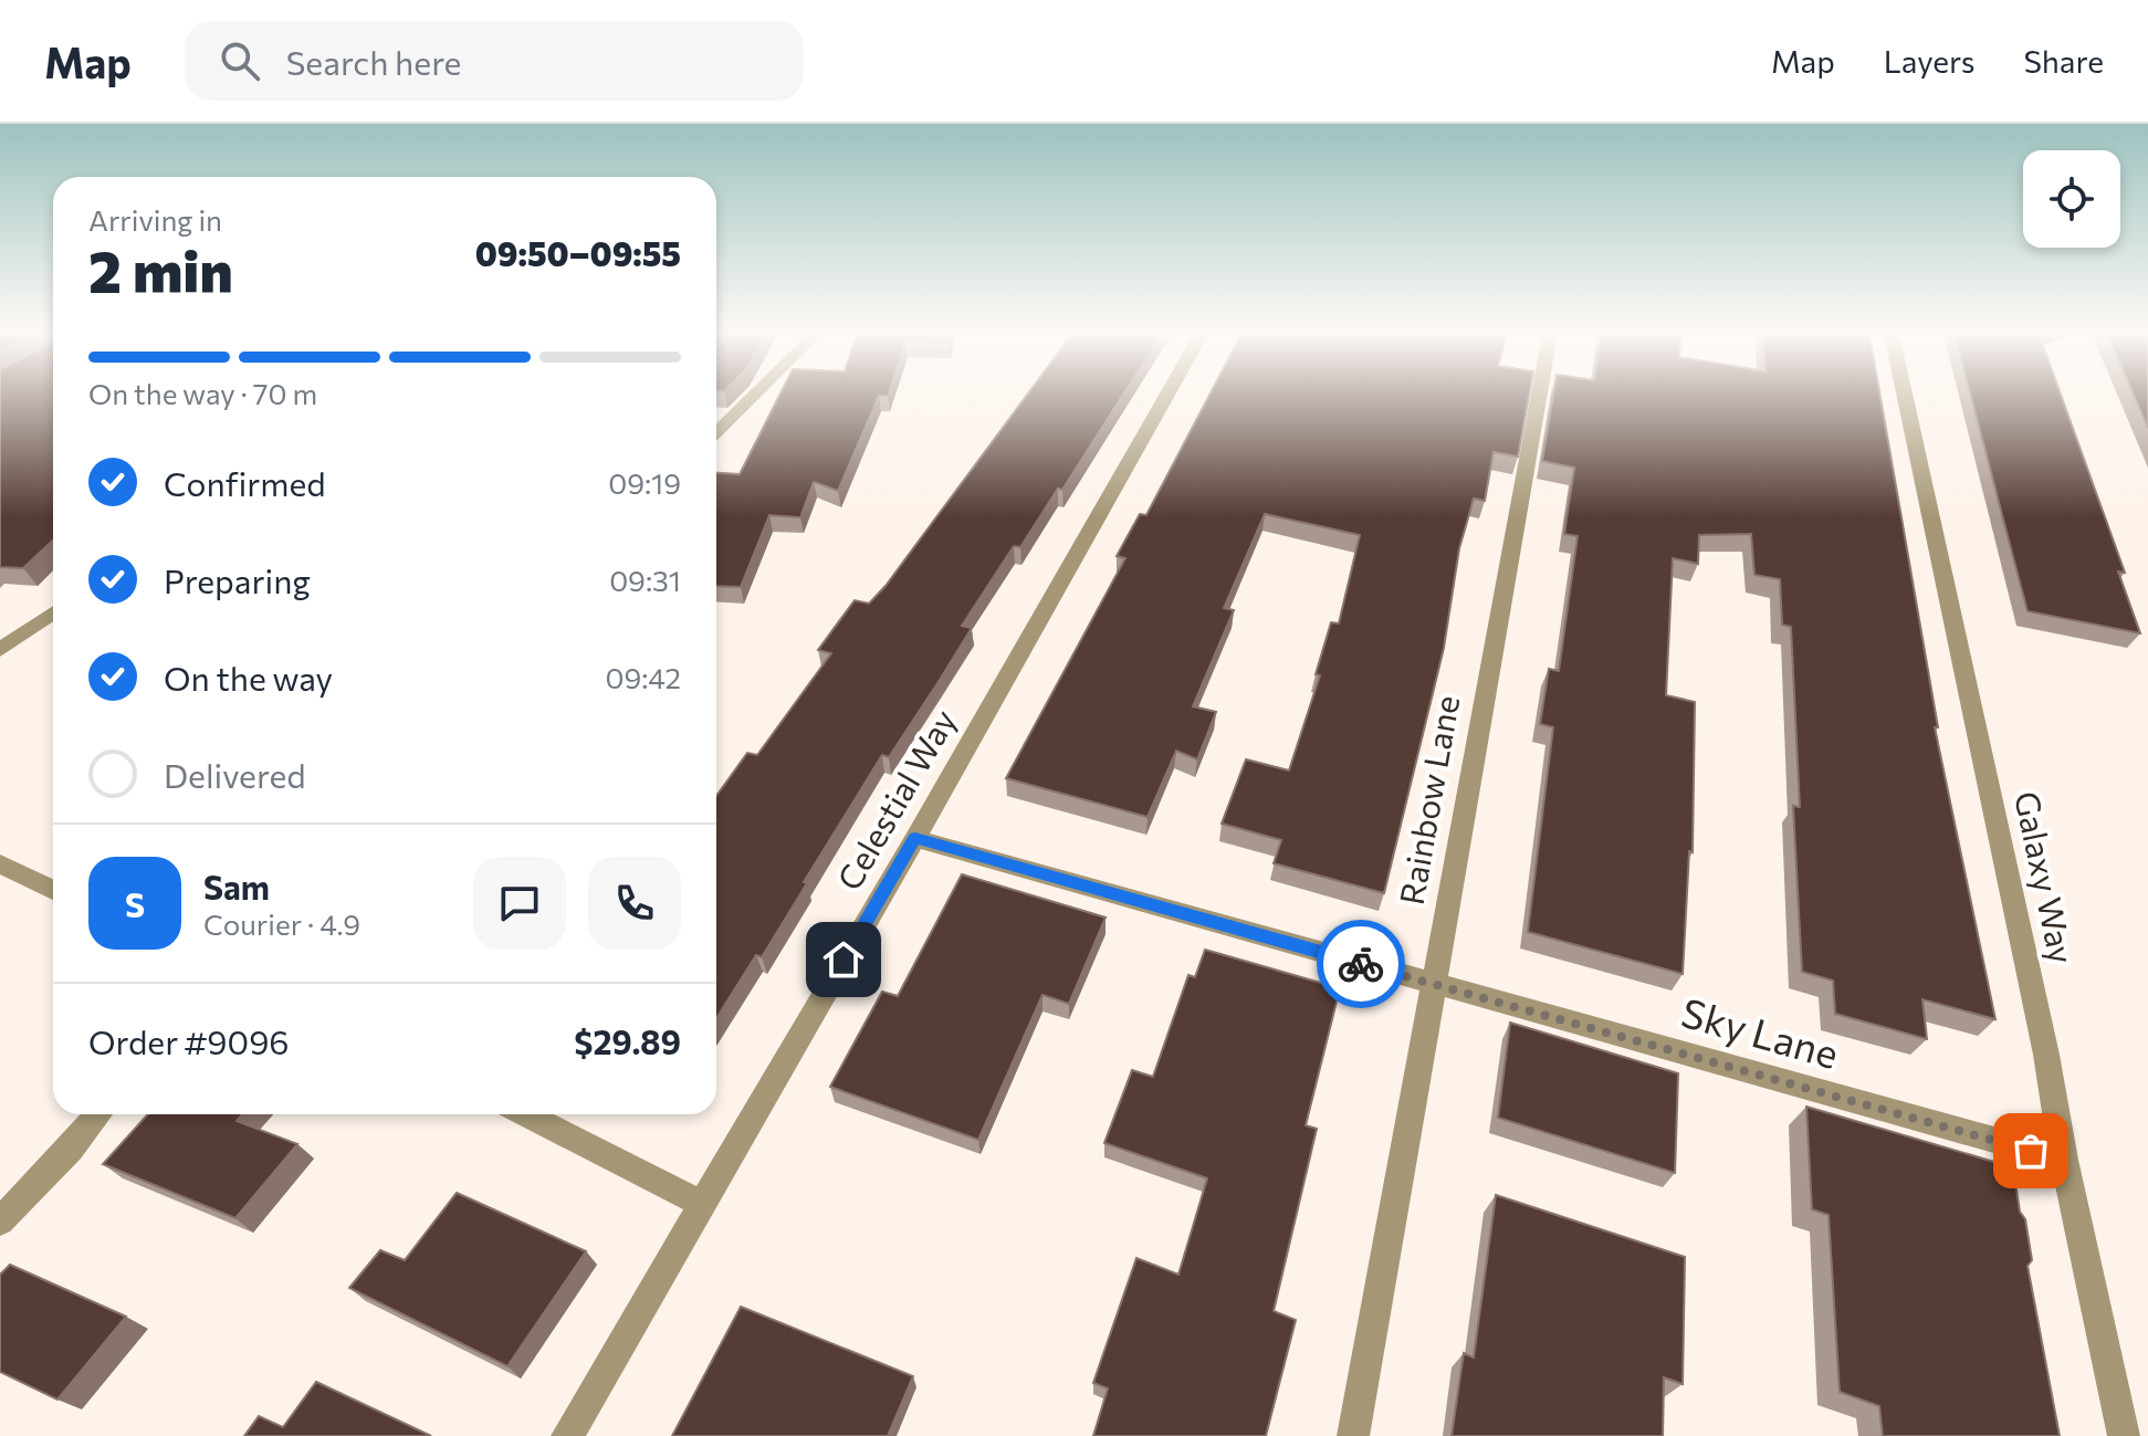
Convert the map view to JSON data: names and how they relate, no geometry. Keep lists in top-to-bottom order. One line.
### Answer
{"streets":{"street":["Celestial Way","Rainbow Lane","Galaxy Way","Sky Lane"]},"crossings":[["Celestial Way","Sky Lane"],["Rainbow Lane","Sky Lane"],["Galaxy Way","Sky Lane"]],"page":{"header":"Map","search":"Search here","nav":["Map","Layers","Share"],"heading":["2 min","Arriving in","09:50–09:55"],"panel":["Sam","Courier · 4.9","Order #9096","$29.89"],"bar":"On the way · 70 m","list":[["Confirmed","09:19"],["Preparing","09:31"],["On the way","09:42"],"Delivered"],"round":"S"}}
